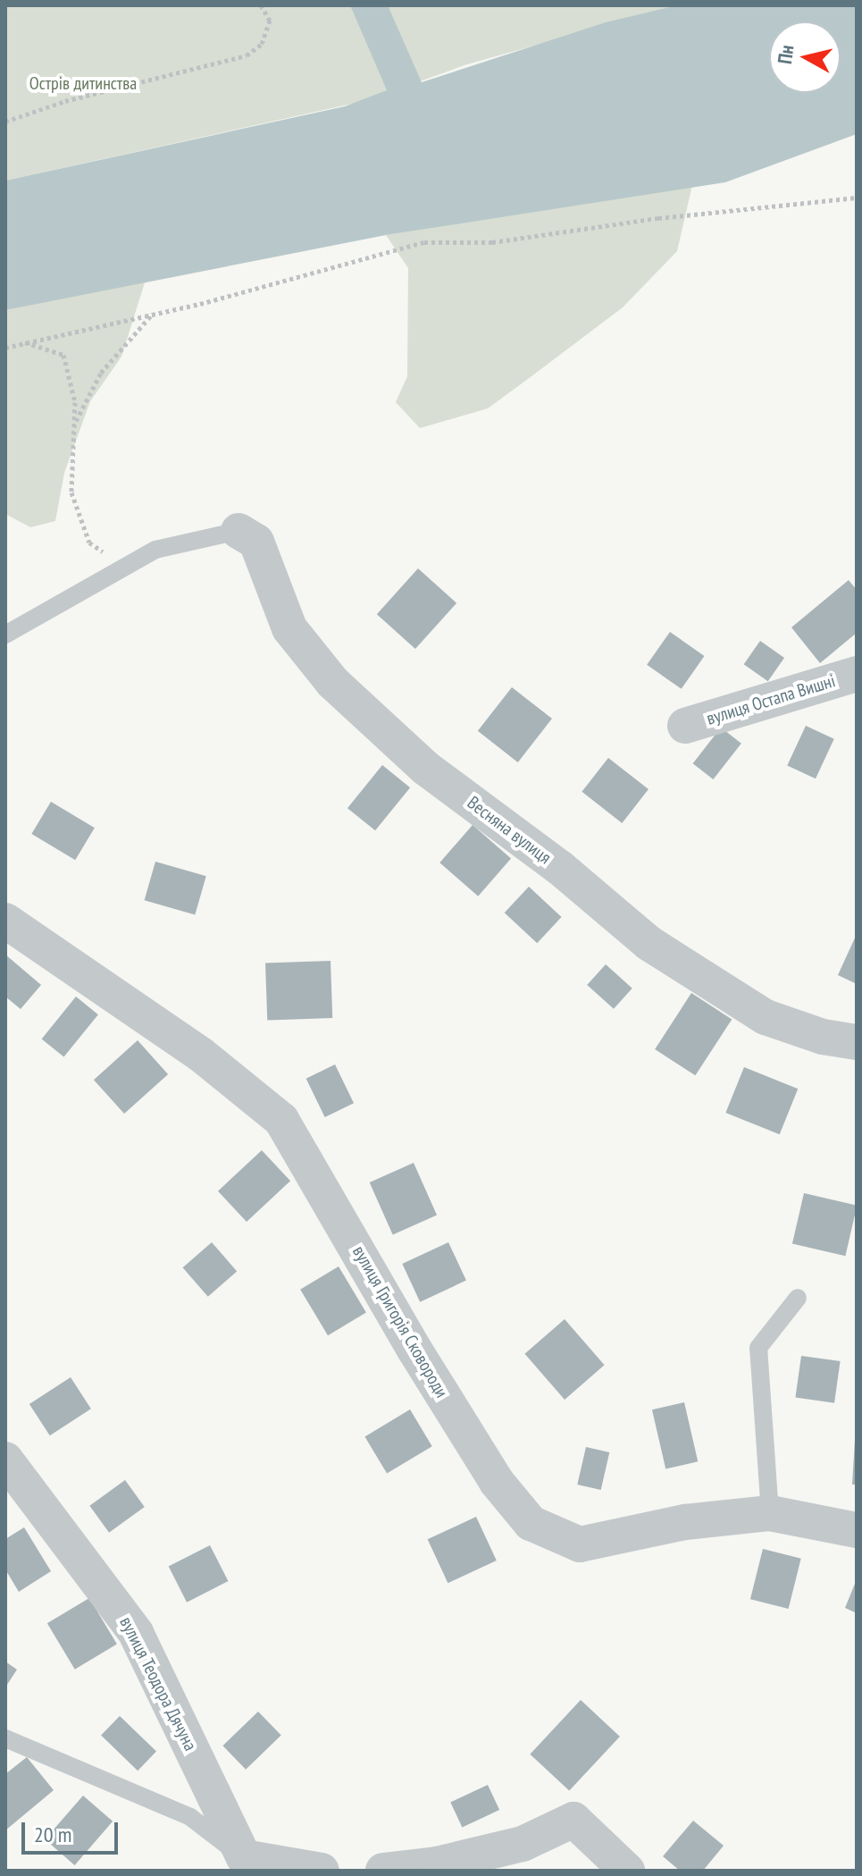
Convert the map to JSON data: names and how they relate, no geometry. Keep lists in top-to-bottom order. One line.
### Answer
{"streets":{"street":["вулиця Остапа Вишні","Весняна вулиця","вулиця Григорія Сковороди","вулиця Теодора Дячуна"]},"parks":["Острів дитинства"],"scale_bar":"20 m","north":"left"}
